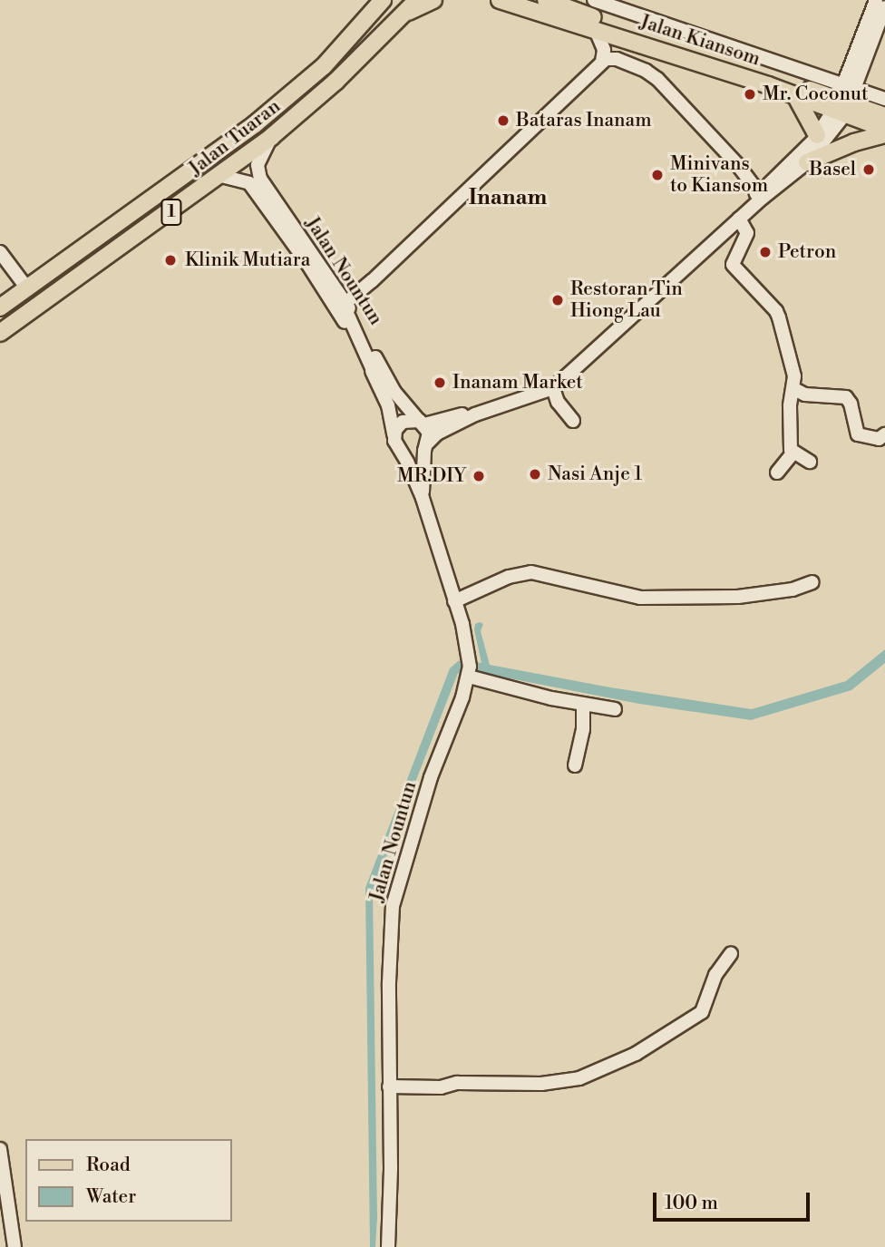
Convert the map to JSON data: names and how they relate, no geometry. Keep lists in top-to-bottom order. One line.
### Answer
{"streets":{"main road":["Jalan Kiansom","Jalan Tuaran","1"],"street":["Jalan Nountun"]},"crossings":[["Jalan Tuaran","Jalan Nountun"]],"districts":["Inanam"],"places":["Mr. Coconut","Bataras Inanam","Basel","Minivans to Kiansom","Petron","Klinik Mutiara","Restoran Tin Hiong Lau","Inanam Market","Nasi Anje 1","MR.DIY"],"legend":["Road","Water"],"scale_bar":"100 m"}
